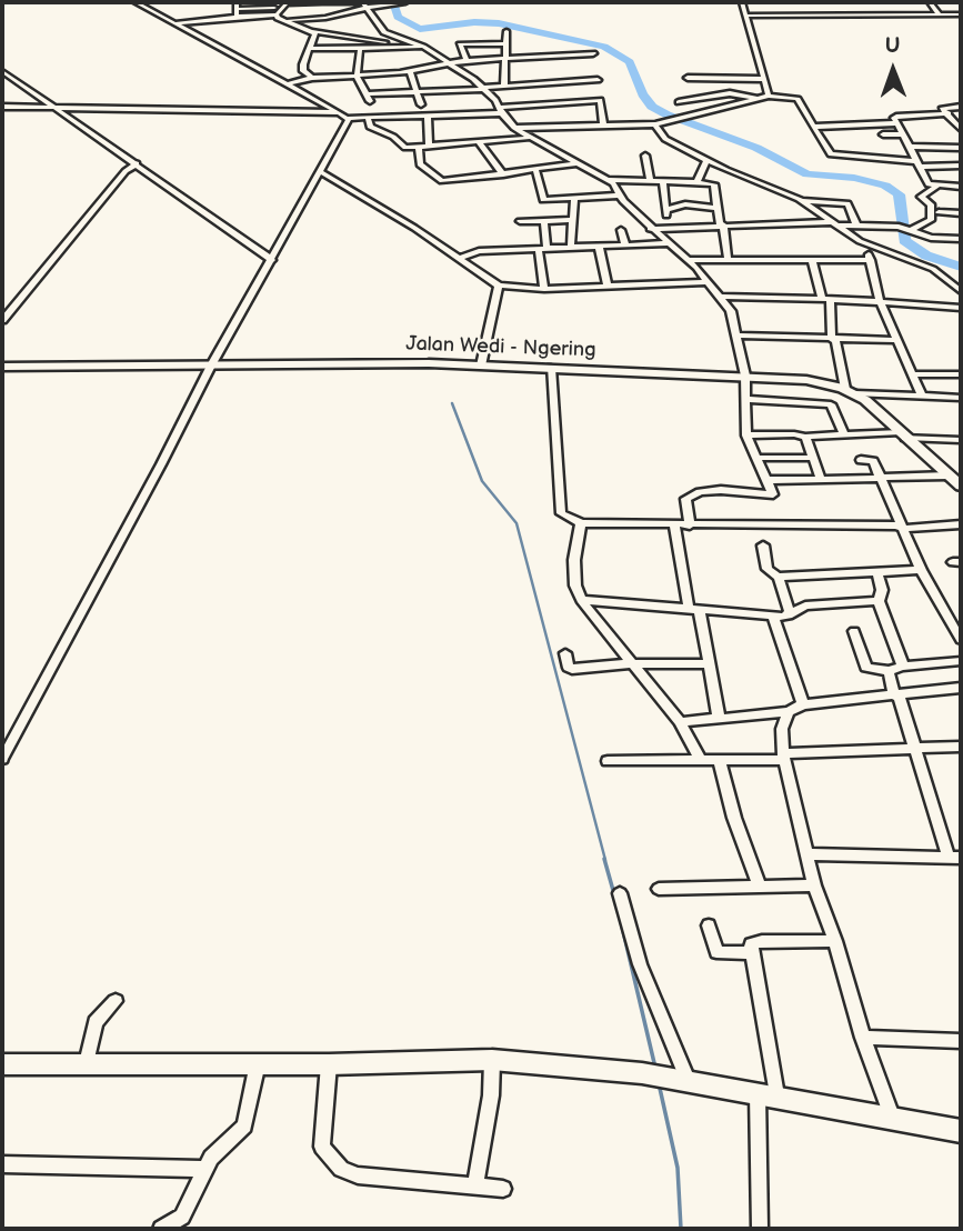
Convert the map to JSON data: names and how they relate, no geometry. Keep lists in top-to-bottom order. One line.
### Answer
{"streets":{"main road":["Jalan Wedi - Ngering"]},"north":"top"}
